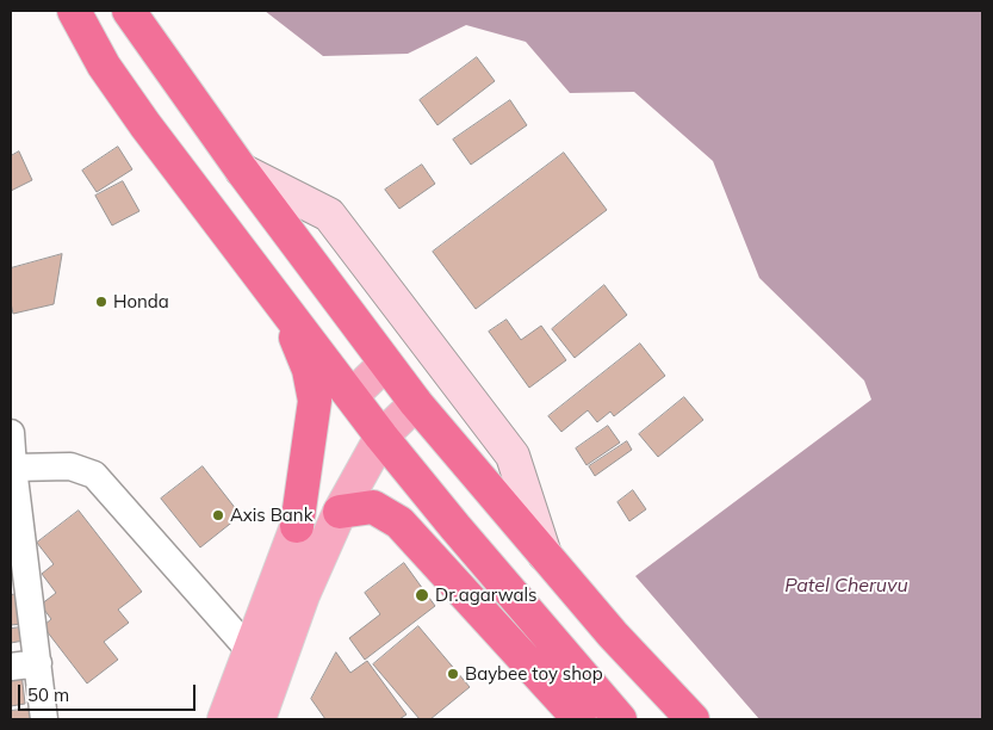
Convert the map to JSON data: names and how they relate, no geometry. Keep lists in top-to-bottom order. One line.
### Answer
{"water":["Patel Cheruvu"],"places":["Honda","Axis Bank","Dr.agarwals","Baybee toy shop"],"scale_bar":"50 m"}
